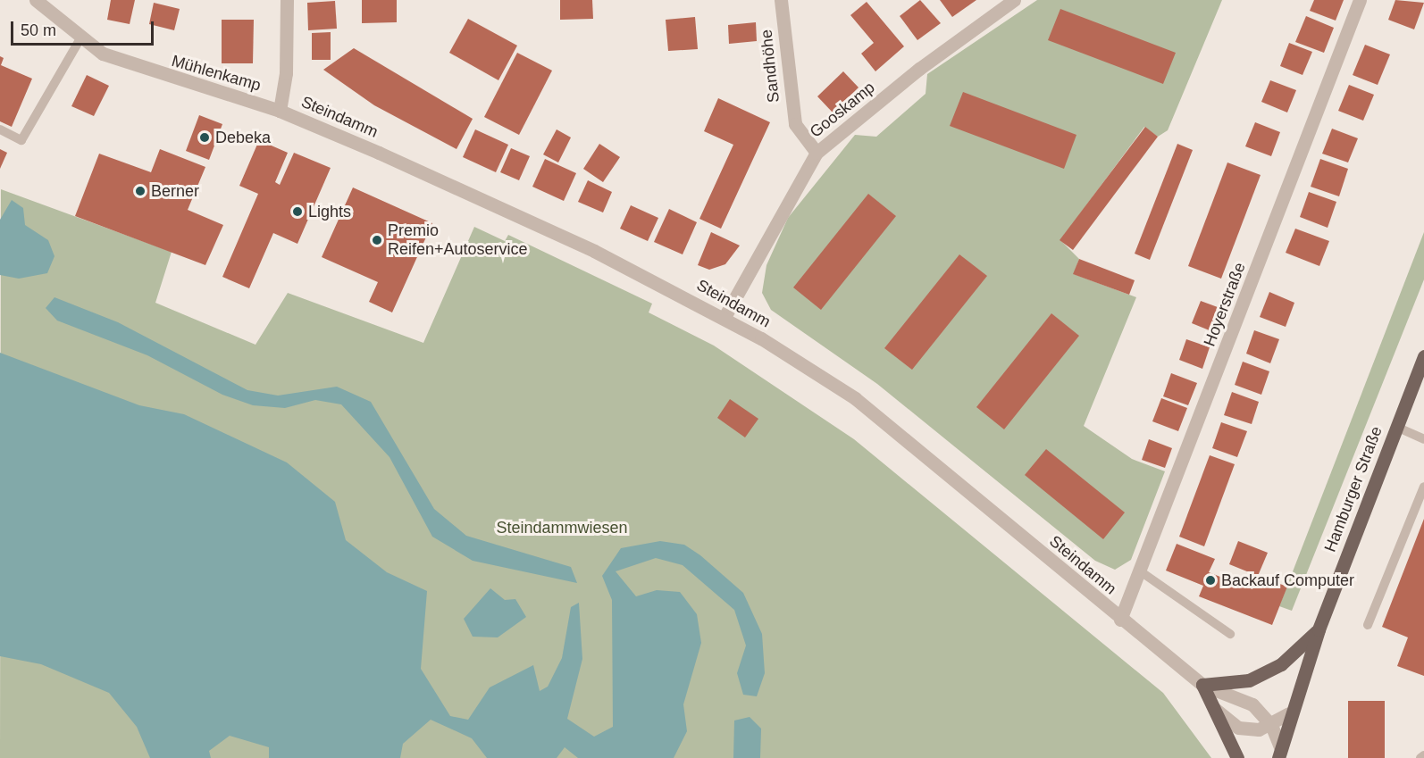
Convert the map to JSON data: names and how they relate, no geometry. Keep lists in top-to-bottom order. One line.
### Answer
{"streets":{"main road":["Hamburger Straße"],"street":["Sandhöhe","Mühlenkamp","Gooskamp","Steindamm","Hoyerstraße"]},"crossings":[["Sandhöhe","Gooskamp"],["Mühlenkamp","Steindamm"],["Gooskamp","Steindamm"],["Steindamm","Hoyerstraße"],["Steindamm","Hamburger Straße"]],"parks":["Steindammwiesen"],"places":["Debeka","Berner","Lights","Premio Reifen+Autoservice","Backauf Computer"],"scale_bar":"50 m"}
